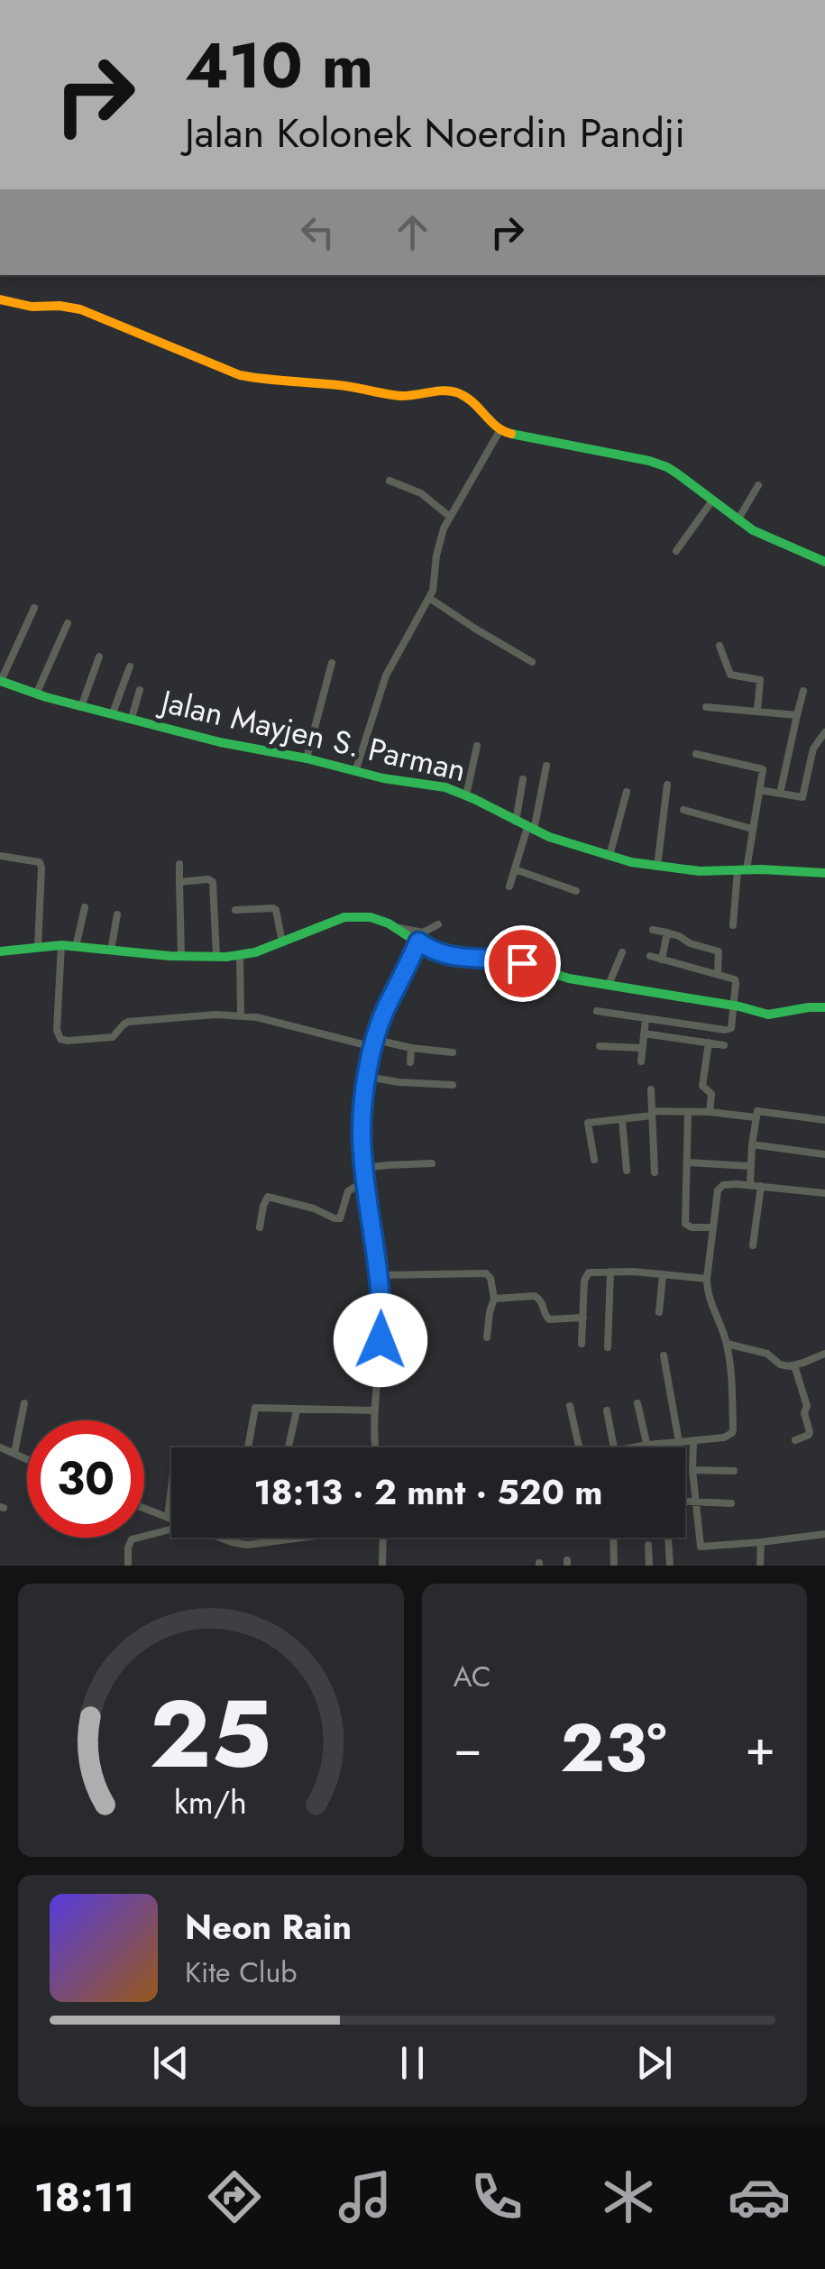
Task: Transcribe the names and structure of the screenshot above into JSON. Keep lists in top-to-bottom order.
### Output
{
  "streets": {
    "street": ["Jalan Mayjen S. Parman"]
  },
  "page": {
    "turn": ["410 m", "Jalan Kolonek Noerdin Pandji"],
    "limit": "30",
    "trip": "18:13 · 2 mnt · 520 m",
    "tile": "AC",
    "heat": ["−", "23°", "+"],
    "song": ["Neon Rain", "Kite Club"],
    "tabs": "18:11",
    "gauge": ["25", "km/h"]
  }
}
